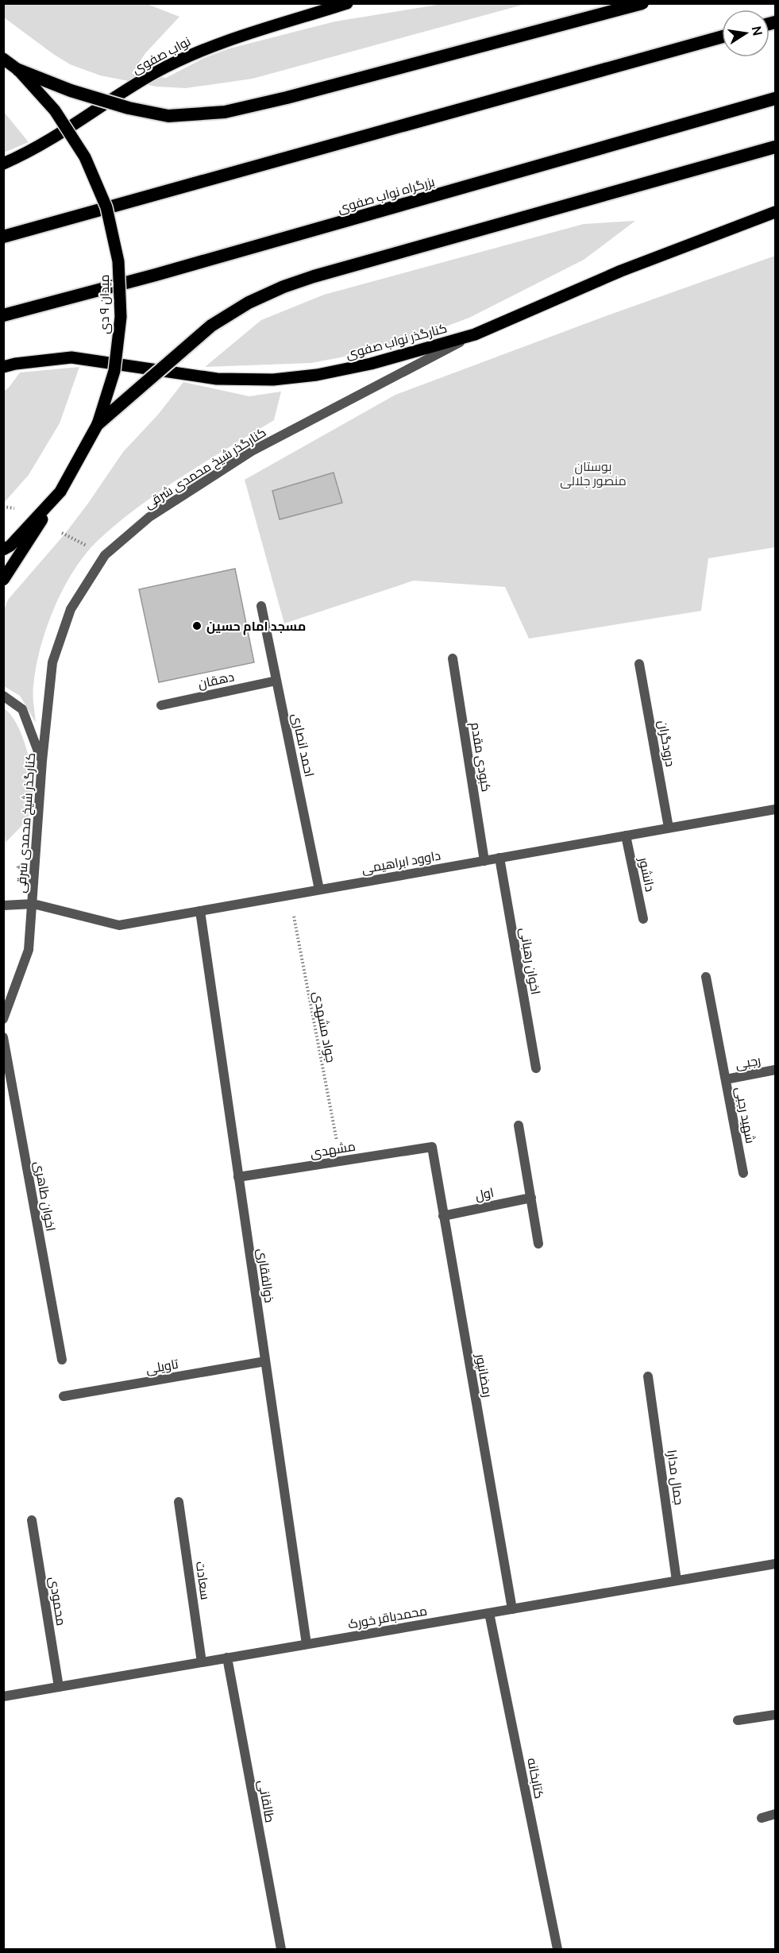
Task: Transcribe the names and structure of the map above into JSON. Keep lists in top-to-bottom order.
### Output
{
  "streets": {
    "highway": ["بزرگراه نواب صفوی"],
    "main road": ["نواب صفوی", "میدان ۹ دی", "کنارگذر نواب صفوی"],
    "street": [
      "کنارگذر شیخ محمدی شرقی",
      "دهقان",
      "درودگران",
      "احمد انصاری",
      "کبودی مقدم",
      "داوود ابراهیمی",
      "دانشور",
      "اخوان رهبانی",
      "رجبی",
      "شهید رجبی",
      "مشهدی",
      "اول",
      "اخوان طاهری",
      "ذوالفقاری",
      "تاویلی",
      "رمضانپور",
      "جمال مدارا",
      "سعادت",
      "محمودی",
      "محمدباقر خورک",
      "کتابخانه",
      "طالقانی"
    ],
    "path": ["جواد مشهدی"]
  },
  "crossings": [
    ["کنارگذر نواب صفوی", "کنارگذر شیخ محمدی شرقی"],
    ["کنارگذر شیخ محمدی شرقی", "داوود ابراهیمی"],
    ["دهقان", "احمد انصاری"],
    ["درودگران", "داوود ابراهیمی"],
    ["احمد انصاری", "داوود ابراهیمی"],
    ["کبودی مقدم", "داوود ابراهیمی"],
    ["داوود ابراهیمی", "دانشور"],
    ["داوود ابراهیمی", "اخوان رهبانی"],
    ["داوود ابراهیمی", "جواد مشهدی"],
    ["داوود ابراهیمی", "ذوالفقاری"],
    ["جواد مشهدی", "مشهدی"],
    ["رجبی", "شهید رجبی"],
    ["مشهدی", "ذوالفقاری"],
    ["مشهدی", "رمضانپور"],
    ["اول", "رمضانپور"],
    ["ذوالفقاری", "تاویلی"],
    ["ذوالفقاری", "محمدباقر خورک"],
    ["رمضانپور", "محمدباقر خورک"],
    ["جمال مدارا", "محمدباقر خورک"],
    ["سعادت", "محمدباقر خورک"],
    ["محمودی", "محمدباقر خورک"],
    ["محمدباقر خورک", "کتابخانه"],
    ["محمدباقر خورک", "طالقانی"]
  ],
  "parks": ["بوستان منصور جلالی"],
  "places": ["مسجد امام حسین"],
  "north": "right"
}
